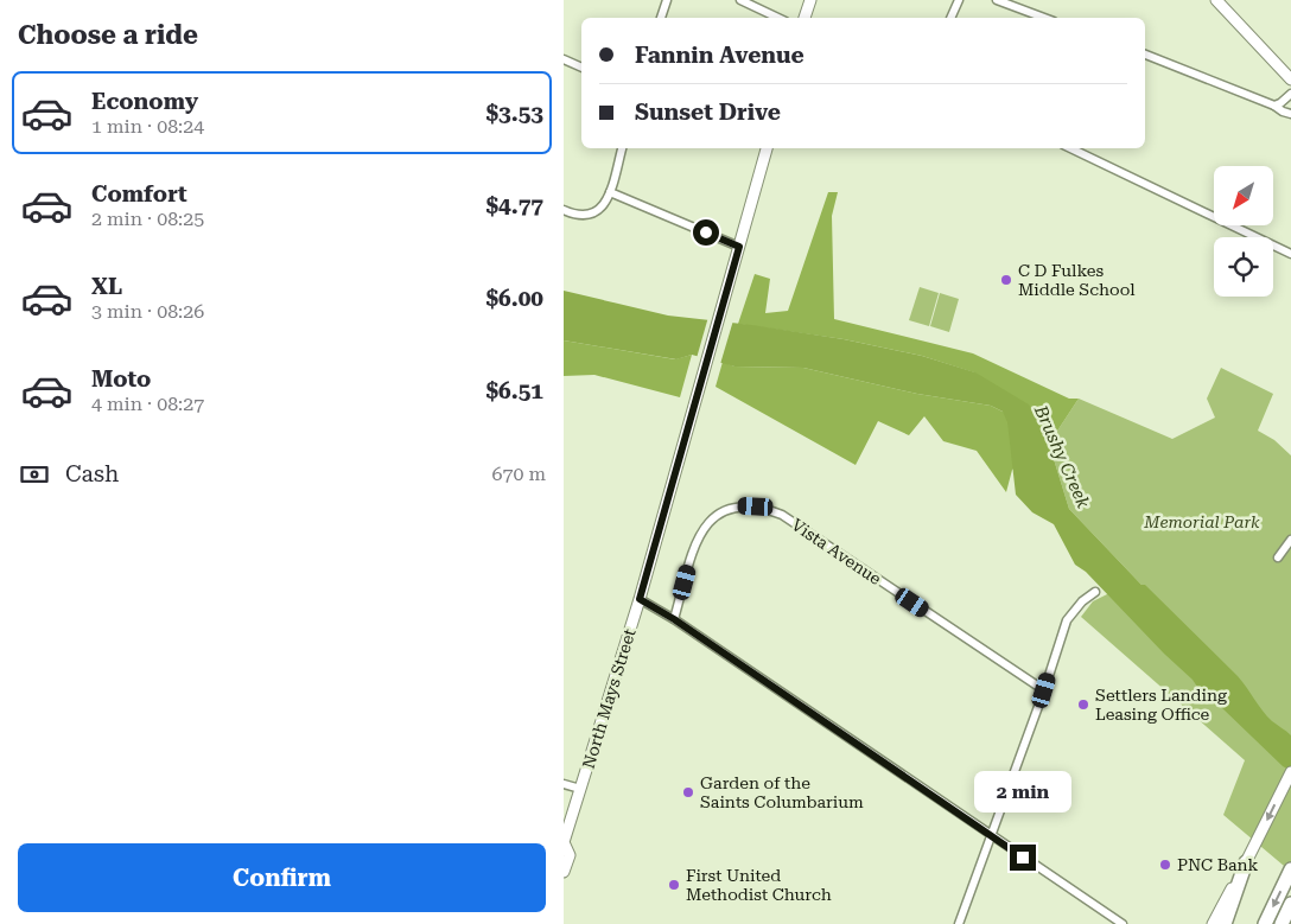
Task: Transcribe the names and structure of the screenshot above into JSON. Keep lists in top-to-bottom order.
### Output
{
  "streets": {
    "main road": ["North Mays Street"],
    "street": ["Vista Avenue"]
  },
  "water": ["Brushy Creek"],
  "parks": ["Memorial Park"],
  "places": [
    "C D Fulkes Middle School",
    "Settlers Landing Leasing Office",
    "Garden of the Saints Columbarium",
    "PNC Bank",
    "First United Methodist Church"
  ],
  "north": "bottom left",
  "page": {
    "heading": "Choose a ride",
    "banner": ["Fannin Avenue", "Sunset Drive"],
    "list": [
      {
        "name": "Economy",
        "note": "1 min · 08:24",
        "value": "$3.53"
      },
      {
        "name": "Comfort",
        "note": "2 min · 08:25",
        "value": "$4.77"
      },
      {
        "name": "XL",
        "note": "3 min · 08:26",
        "value": "$6.00"
      },
      {
        "name": "Moto",
        "note": "4 min · 08:27",
        "value": "$6.51"
      }
    ],
    "pay": ["Cash", "670 m"],
    "bubble": "2 min",
    "buttons": "Confirm"
  }
}
